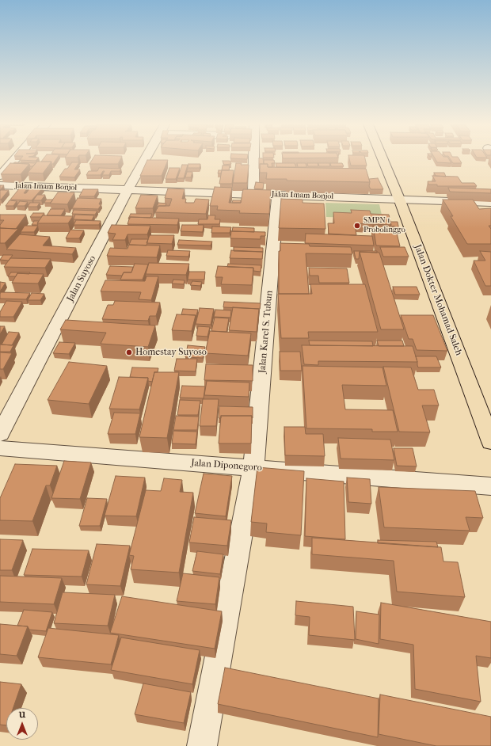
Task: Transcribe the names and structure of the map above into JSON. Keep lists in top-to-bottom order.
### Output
{
  "streets": {
    "main road": ["Jalan Dokter Mohamad Saleh"],
    "street": [
      "Jalan Imam Bonjol",
      "Jalan Suyoso",
      "Jalan Karel S. Tubun",
      "Jalan Diponegoro"
    ]
  },
  "crossings": [
    ["Jalan Imam Bonjol", "Jalan Suyoso"],
    ["Jalan Imam Bonjol", "Jalan Dokter Mohamad Saleh"],
    ["Jalan Imam Bonjol", "Jalan Karel S. Tubun"],
    ["Jalan Karel S. Tubun", "Jalan Diponegoro"]
  ],
  "places": ["SMPN 1 Probolinggo", "Homestay Suyoso"],
  "north": "top"
}
